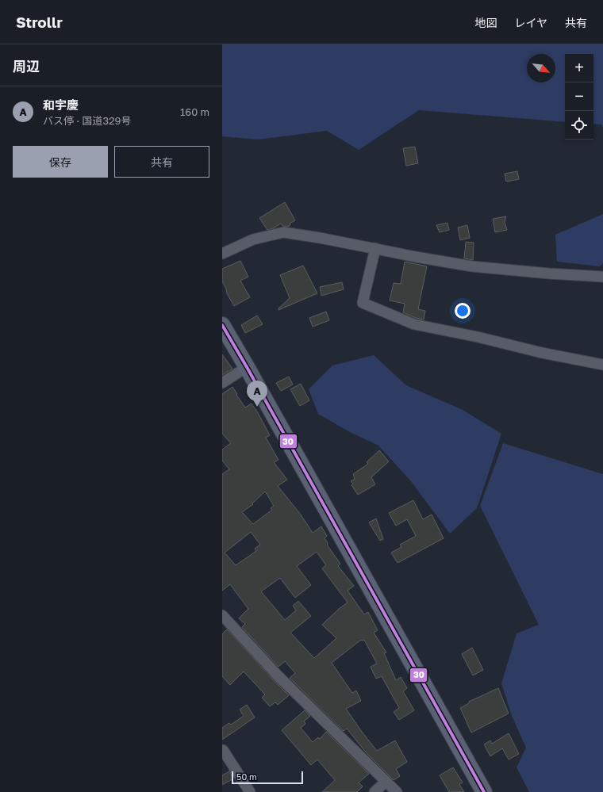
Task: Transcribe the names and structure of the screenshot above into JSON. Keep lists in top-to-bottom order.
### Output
{
  "lines": ["transit line 30"],
  "scale_bar": "50 m",
  "north": "bottom right",
  "page": {
    "header": "Strollr",
    "nav": ["地図", "レイヤ", "共有"],
    "heading": "周辺",
    "map_buttons": ["+", "−"],
    "list": [
      {
        "mark": "A",
        "name": "和宇慶",
        "note": "バス停 · 国道329号",
        "value": "160 m"
      }
    ],
    "buttons": ["保存", "共有"],
    "pins": "A",
    "scale": "50 m"
  }
}
